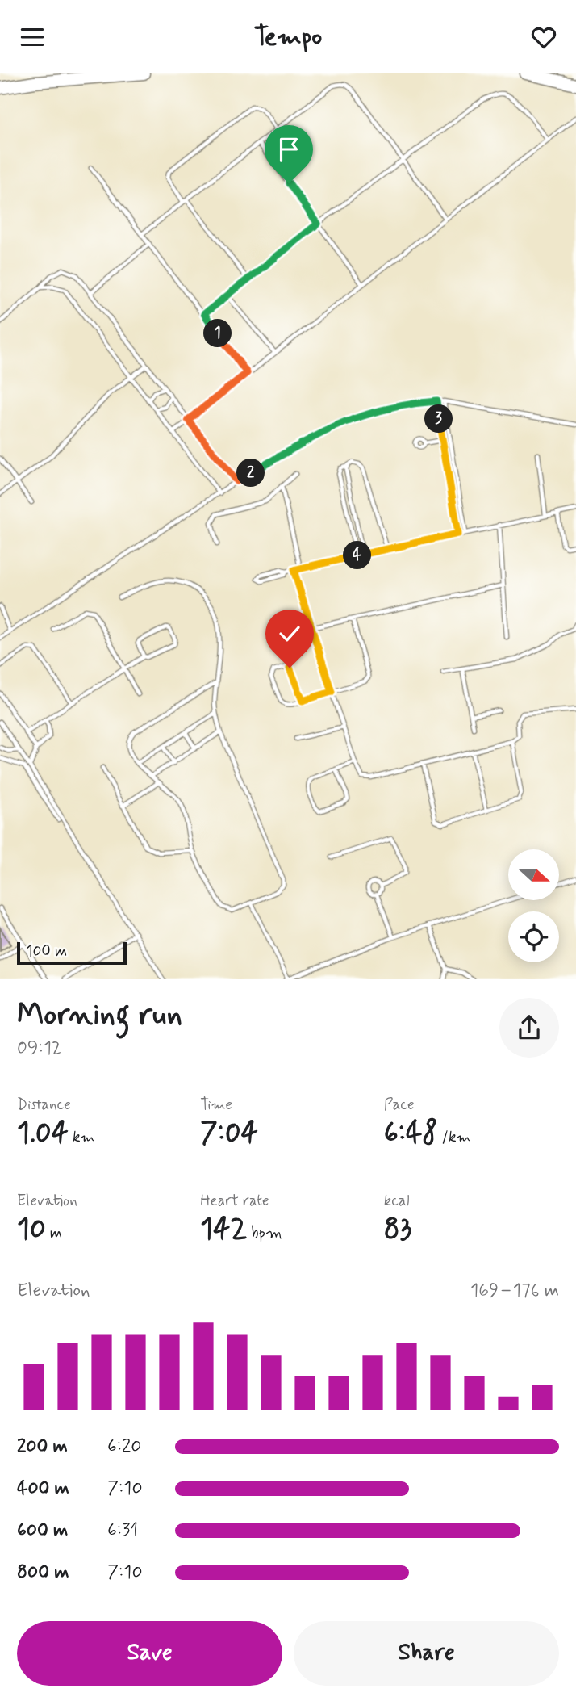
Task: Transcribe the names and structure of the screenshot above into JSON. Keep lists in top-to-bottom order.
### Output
{
  "scale_bar": "100 m",
  "north": "right",
  "page": {
    "header": "Tempo",
    "pins": [
      "1",
      "3",
      "2",
      "4"
    ],
    "scale": "100 m",
    "heading": ["Morning run", "09:12"],
    "stats": [
      ["Distance", "1.04 km"],
      ["Time", "7:04"],
      ["Pace", "6:48 /km"],
      ["Elevation", "10 m"],
      ["Heart rate", "142 bpm"],
      ["kcal", "83"]
    ],
    "chart": ["Elevation", "169–176 m"],
    "list": [
      {
        "name": "200 m",
        "note": "6:20"
      },
      {
        "name": "400 m",
        "note": "7:10"
      },
      {
        "name": "600 m",
        "note": "6:31"
      },
      {
        "name": "800 m",
        "note": "7:10"
      }
    ],
    "buttons": ["Save", "Share"]
  }
}
